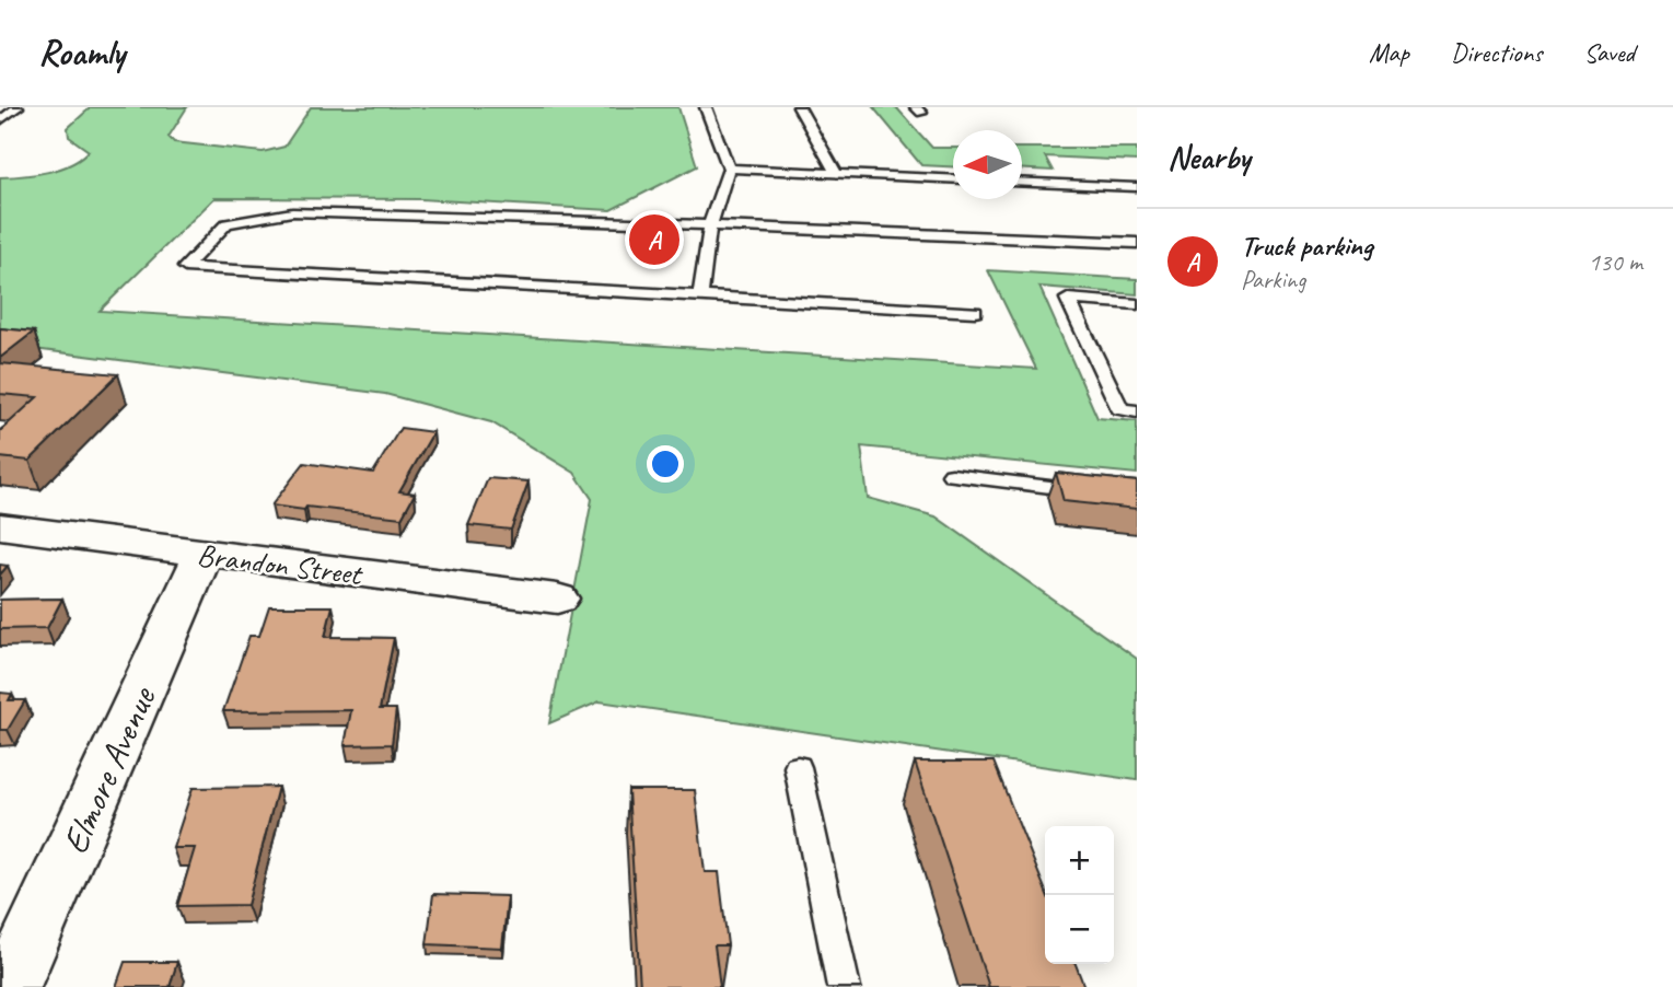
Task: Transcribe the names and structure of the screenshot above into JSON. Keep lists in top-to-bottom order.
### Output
{
  "streets": {
    "street": ["Brandon Street", "Elmore Avenue"]
  },
  "crossings": [
    ["Brandon Street", "Elmore Avenue"]
  ],
  "north": "left",
  "page": {
    "header": "Roamly",
    "nav": ["Map", "Directions", "Saved"],
    "heading": "Nearby",
    "list": [
      {
        "mark": "A",
        "name": "Truck parking",
        "note": "Parking",
        "value": "130 m"
      }
    ],
    "pins": "A",
    "map_buttons": ["+", "−"]
  }
}
